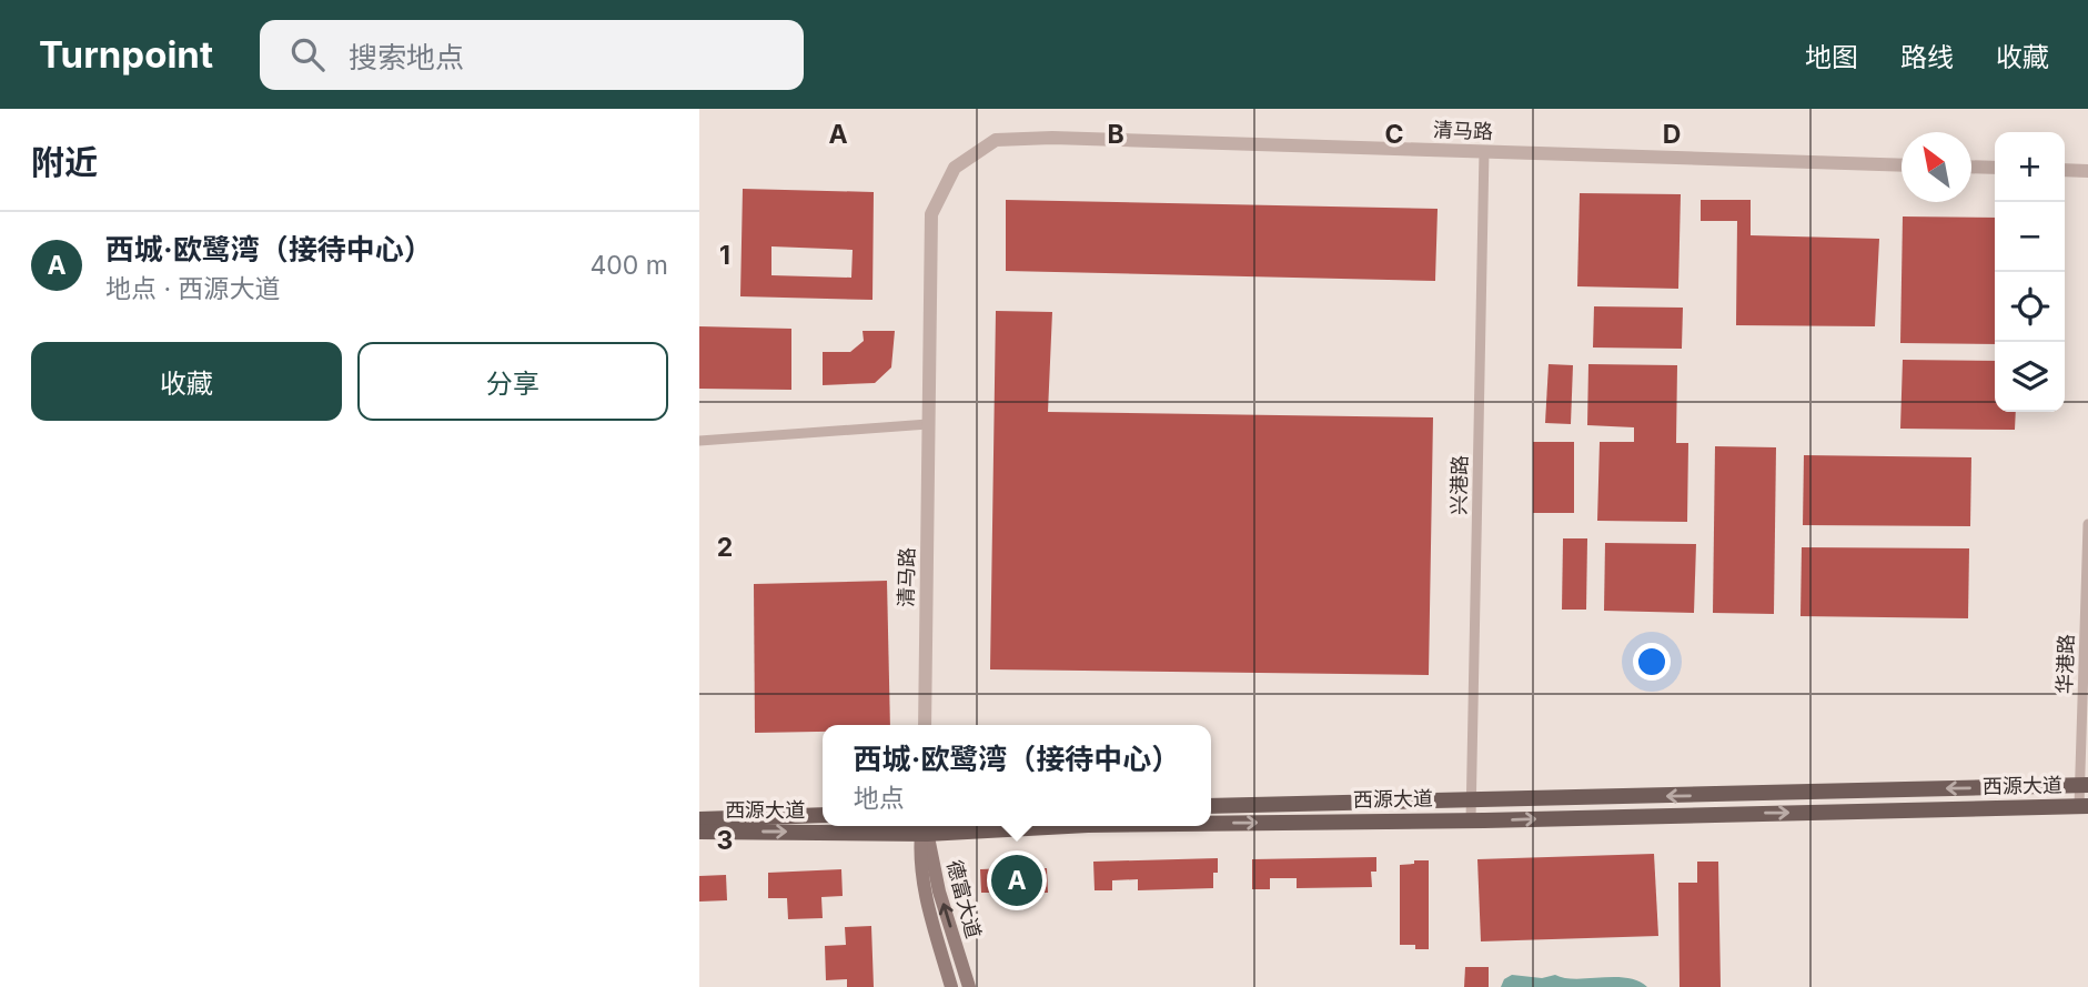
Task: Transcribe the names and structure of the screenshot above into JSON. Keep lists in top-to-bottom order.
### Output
{
  "streets": {
    "main road": ["西源大道", "德富大道"],
    "street": ["清马路", "兴港路", "华港路"]
  },
  "crossings": [
    ["清马路", "兴港路"],
    ["兴港路", "西源大道"],
    ["华港路", "西源大道"],
    ["西源大道", "德富大道"]
  ],
  "north": "top left",
  "page": {
    "header": "Turnpoint",
    "search": "搜索地点",
    "nav": ["地图", "路线", "收藏"],
    "heading": "附近",
    "map_buttons": ["+", "−"],
    "list": [
      {
        "mark": "A",
        "name": "西城·欧鹭湾（接待中心）",
        "note": "地点 · 西源大道",
        "value": "400 m"
      }
    ],
    "buttons": ["收藏", "分享"],
    "popup": ["西城·欧鹭湾（接待中心）", "地点"],
    "pins": "A"
  },
  "grid": {
    "columns": [
      "A",
      "B",
      "C",
      "D"
    ],
    "rows": ["1", "2", "3"]
  }
}
